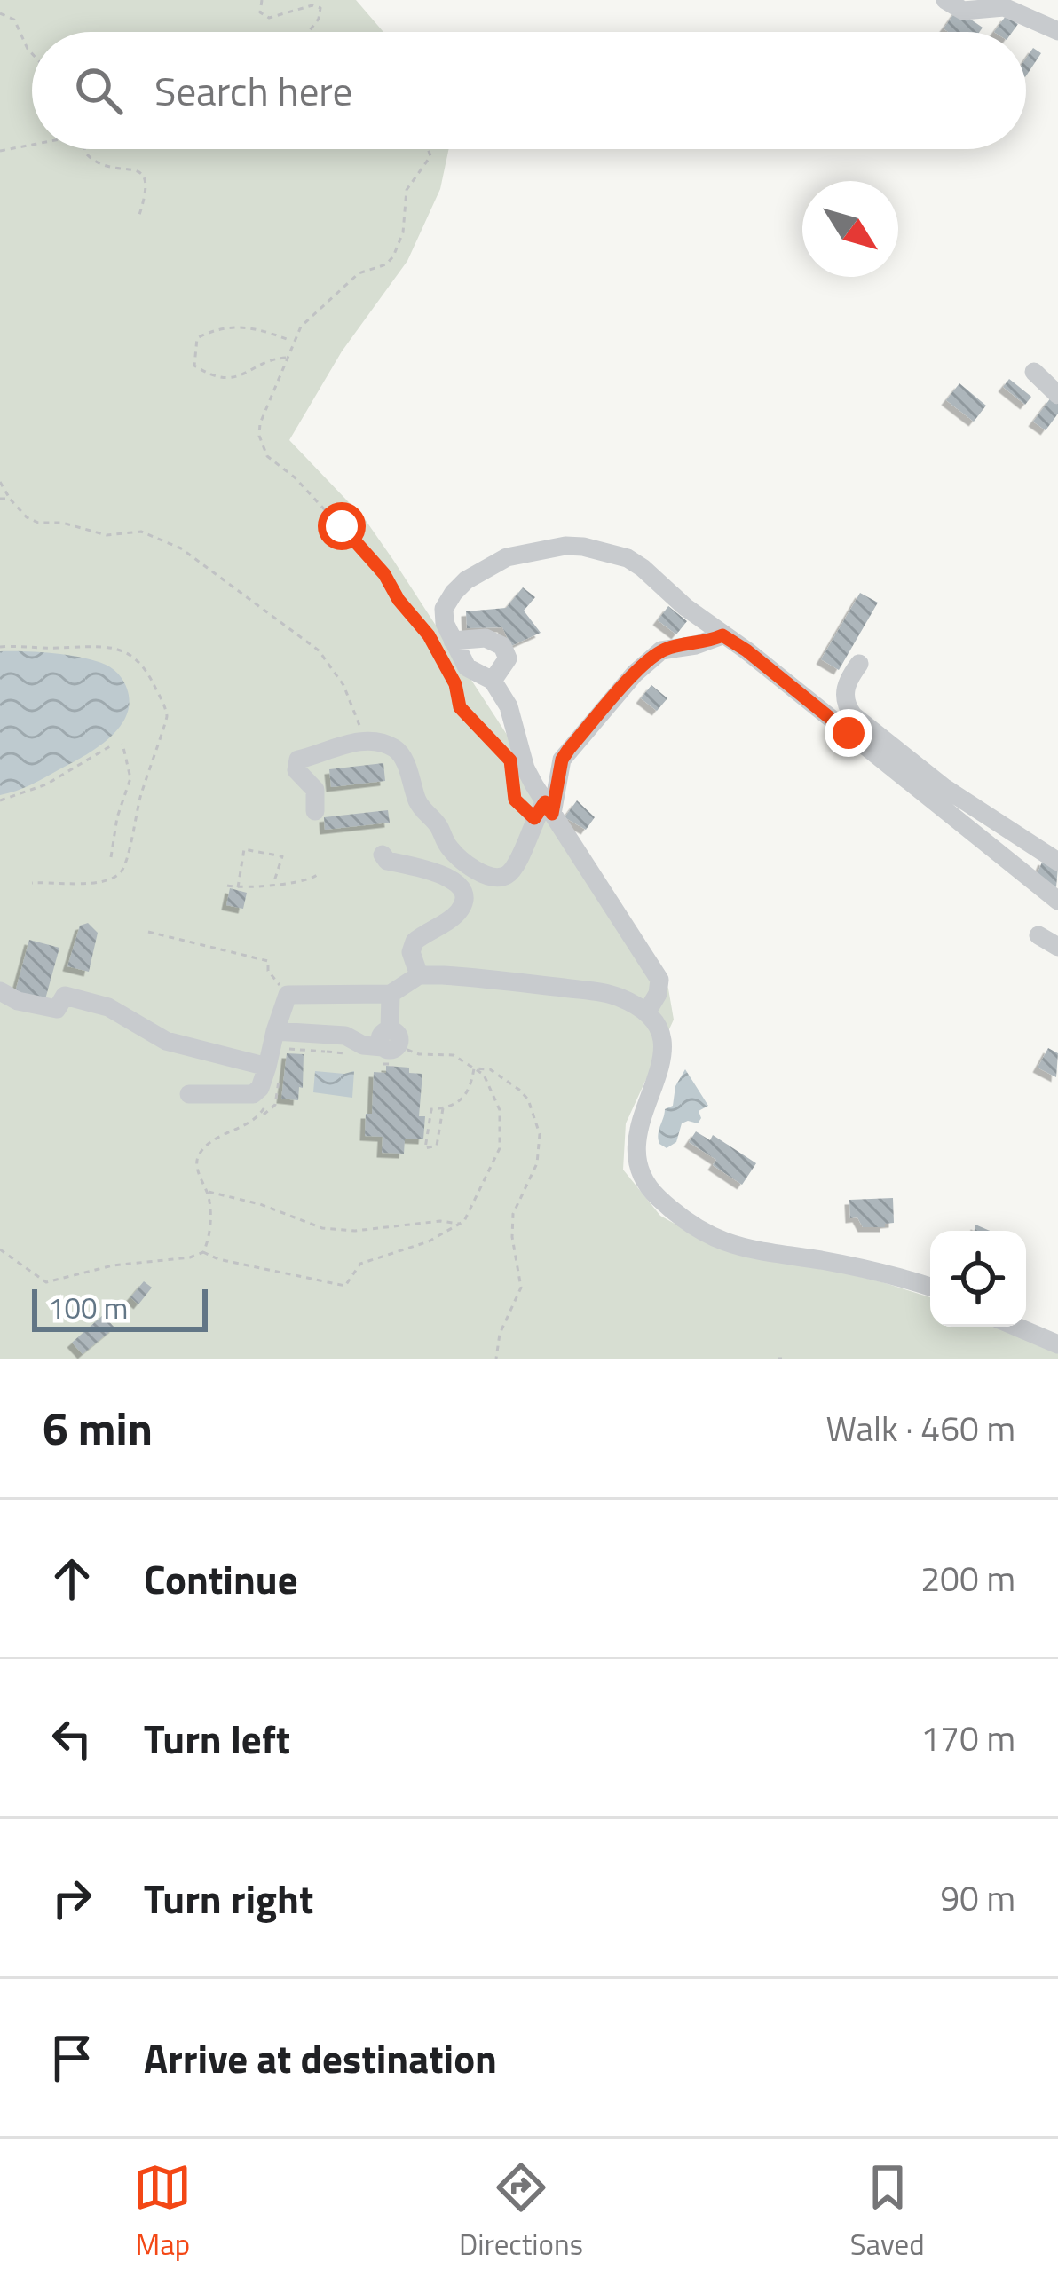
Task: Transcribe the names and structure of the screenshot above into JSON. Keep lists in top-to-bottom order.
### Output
{
  "scale_bar": "100 m",
  "north": "bottom right",
  "page": {
    "search": "Search here",
    "scale": "100 m",
    "heading": ["6 min", "Walk · 460 m"],
    "list": [
      ["Continue", "200 m"],
      ["Turn left", "170 m"],
      ["Turn right", "90 m"],
      "Arrive at destination"
    ],
    "nav": ["Map", "Directions", "Saved"]
  }
}
